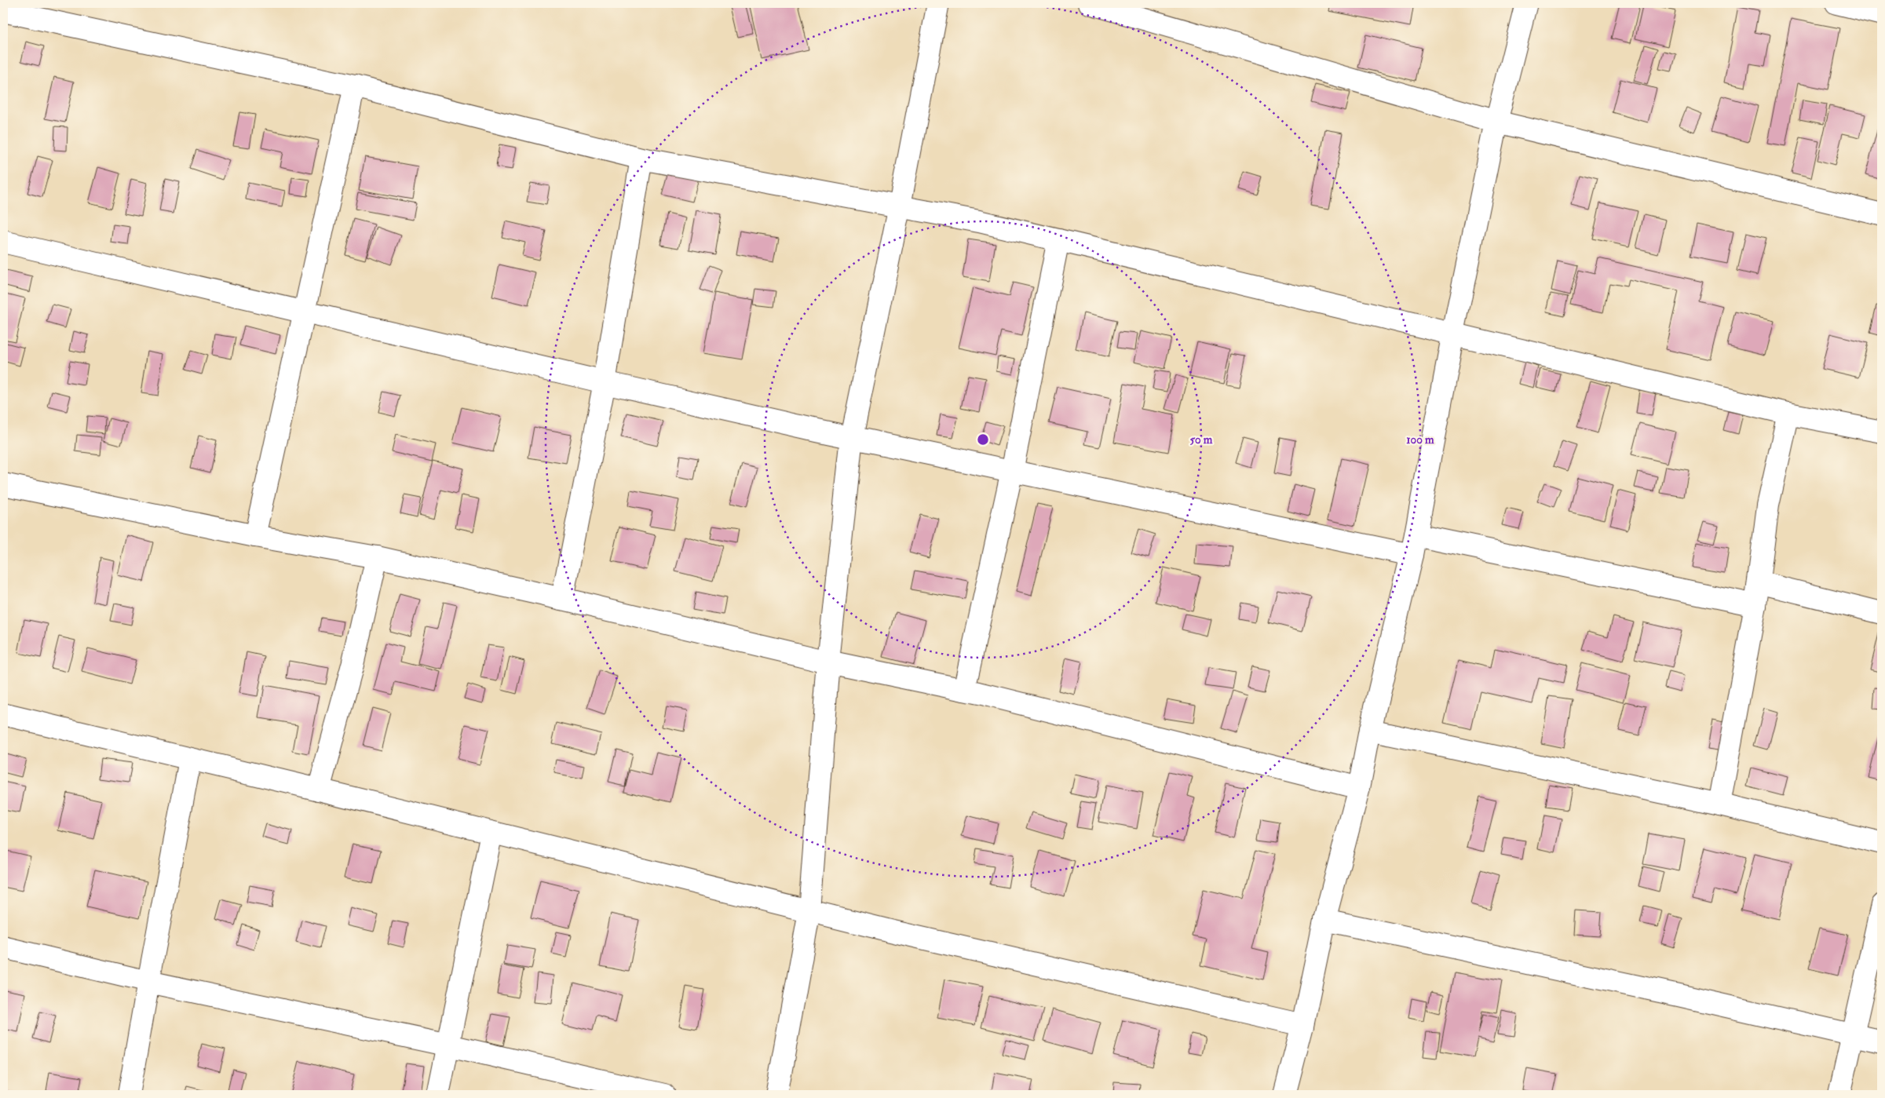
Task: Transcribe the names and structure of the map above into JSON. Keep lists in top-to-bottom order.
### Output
{
  "rings": ["50 m", "100 m"]
}
